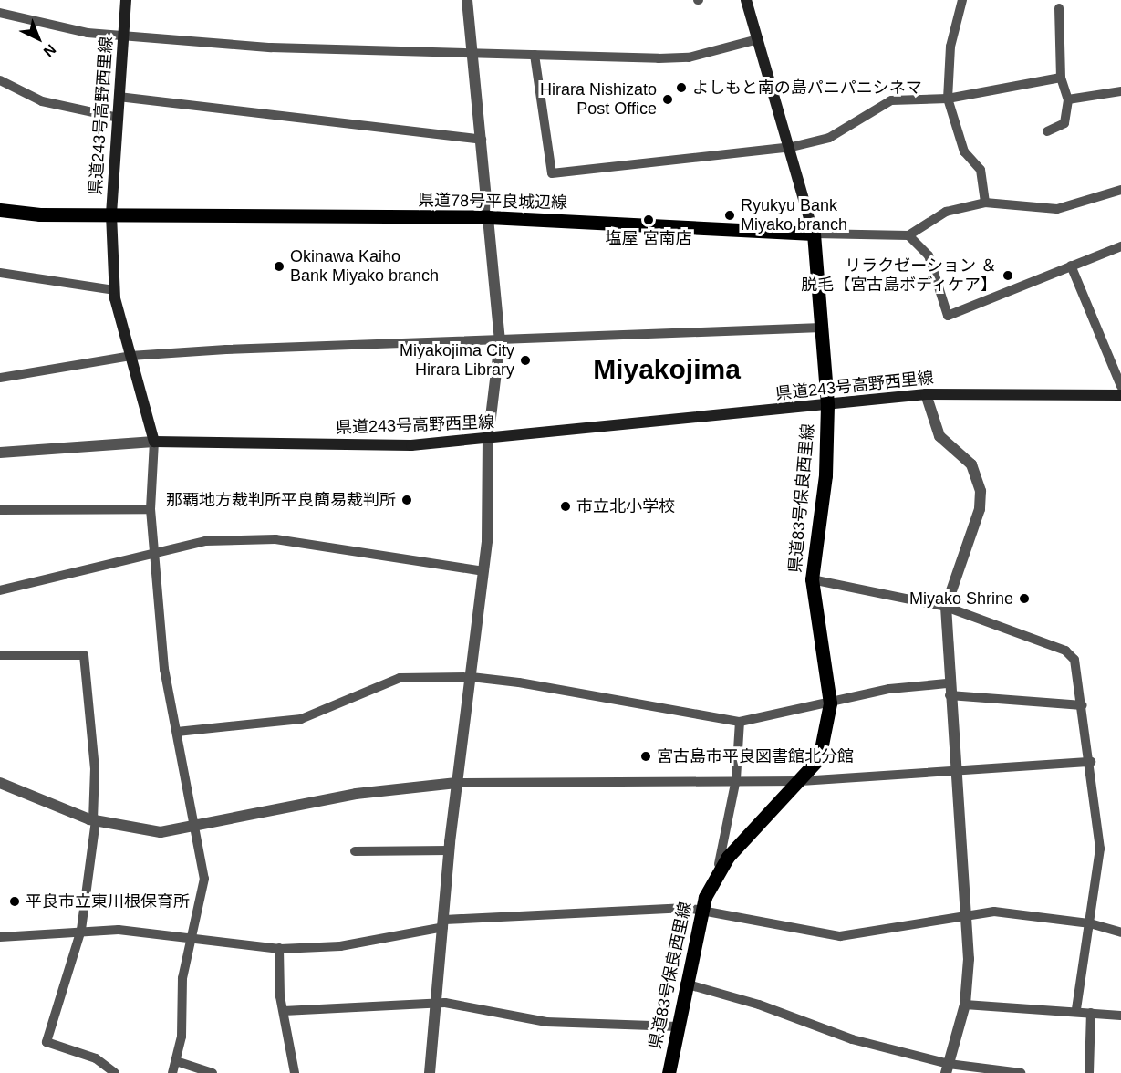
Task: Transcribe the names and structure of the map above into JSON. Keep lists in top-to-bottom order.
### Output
{
  "streets": {
    "main road": ["県道243号高野西里線", "県道78号平良城辺線", "県道83号保良西里線"]
  },
  "crossings": [
    ["県道243号高野西里線", "県道78号平良城辺線"],
    ["県道243号高野西里線", "県道83号保良西里線"]
  ],
  "districts": ["Miyakojima"],
  "places": [
    "よしもと南の島パニパニシネマ",
    "Hirara Nishizato Post Office",
    "Ryukyu Bank Miyako branch",
    "塩屋 宮南店",
    "Okinawa Kaiho Bank Miyako branch",
    "リラクゼーション ＆ 脱毛【宮古島ボディケア】",
    "Miyakojima City Hirara Library",
    "那覇地方裁判所平良簡易裁判所",
    "市立北小学校",
    "Miyako Shrine",
    "宮古島市平良図書館北分館",
    "平良市立東川根保育所"
  ],
  "north": "bottom right"
}
